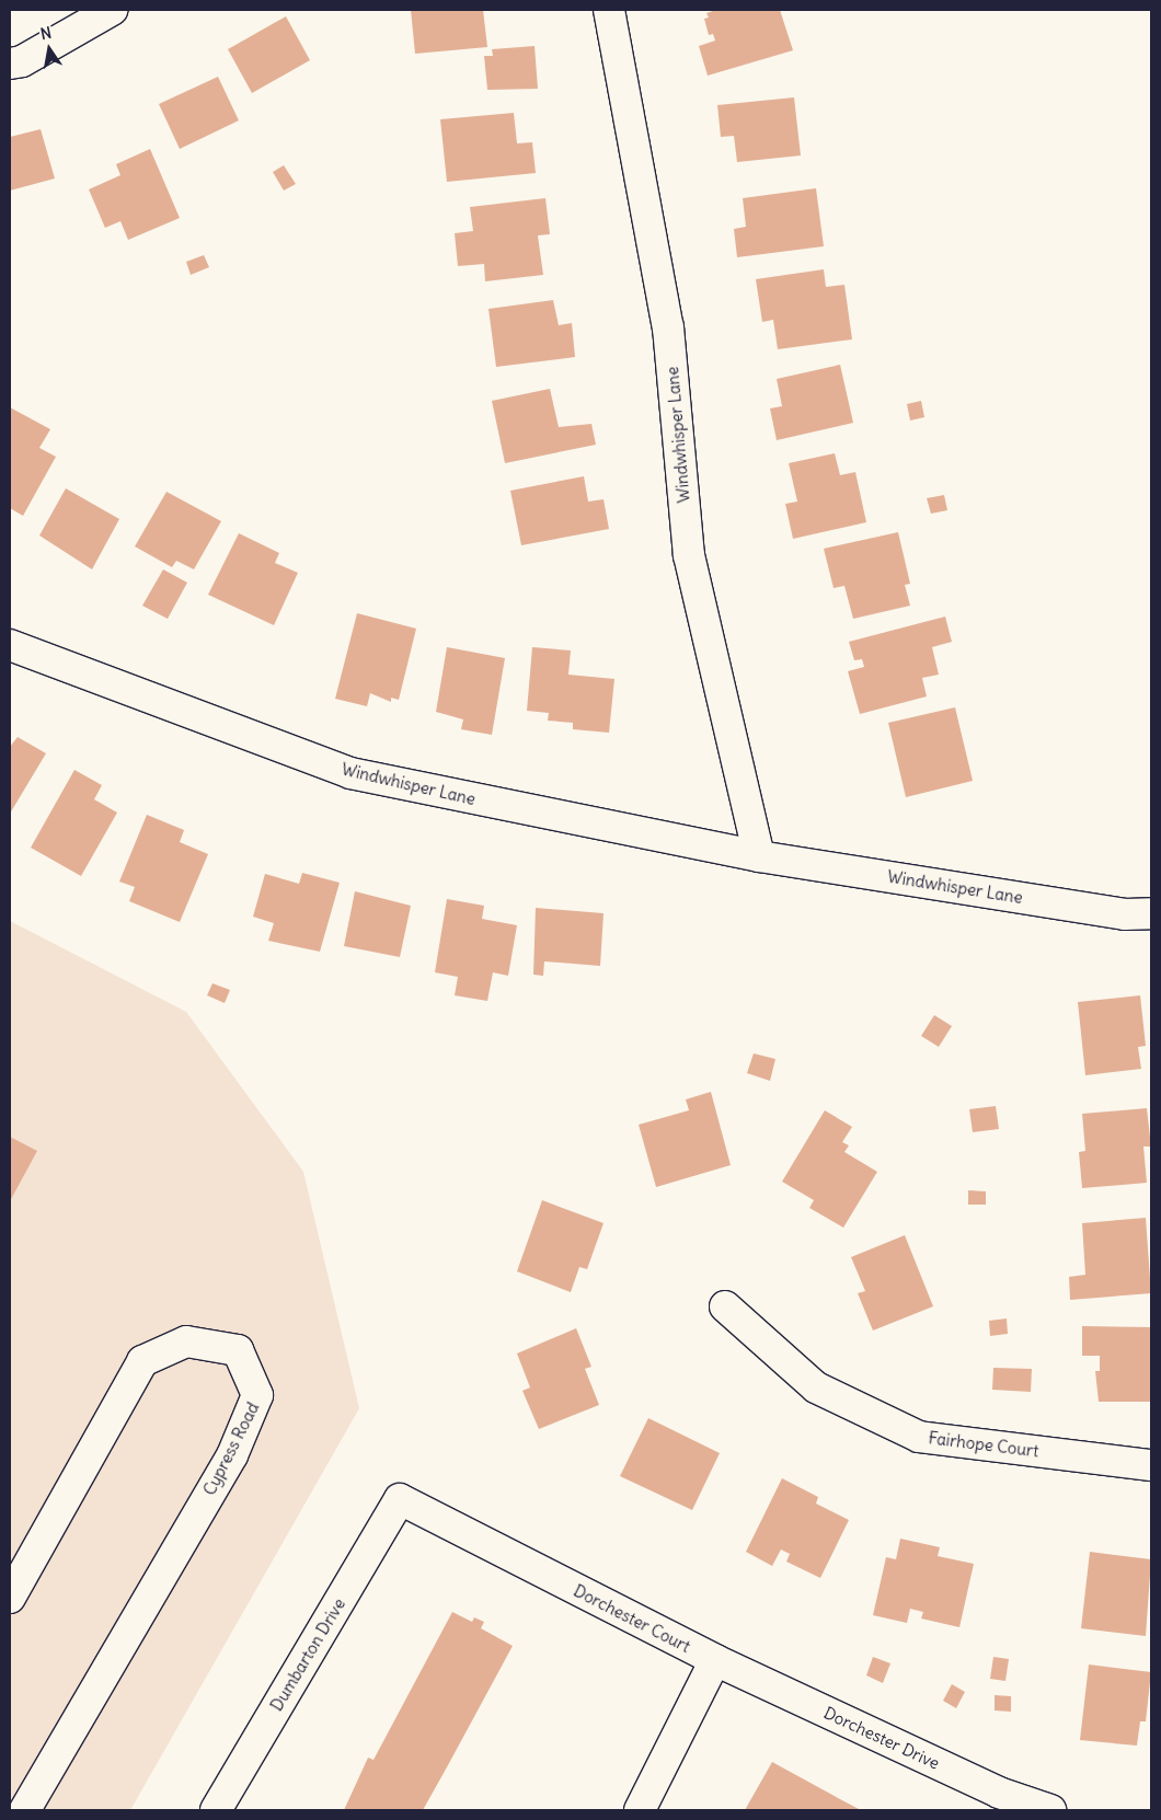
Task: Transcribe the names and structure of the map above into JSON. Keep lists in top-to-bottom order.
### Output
{
  "streets": {
    "street": [
      "Windwhisper Lane",
      "Fairhope Court",
      "Cypress Road",
      "Dorchester Court",
      "Dumbarton Drive",
      "Dorchester Drive"
    ]
  },
  "crossings": [
    ["Dorchester Court", "Dumbarton Drive"],
    ["Dorchester Court", "Dorchester Drive"]
  ],
  "north": "top"
}
